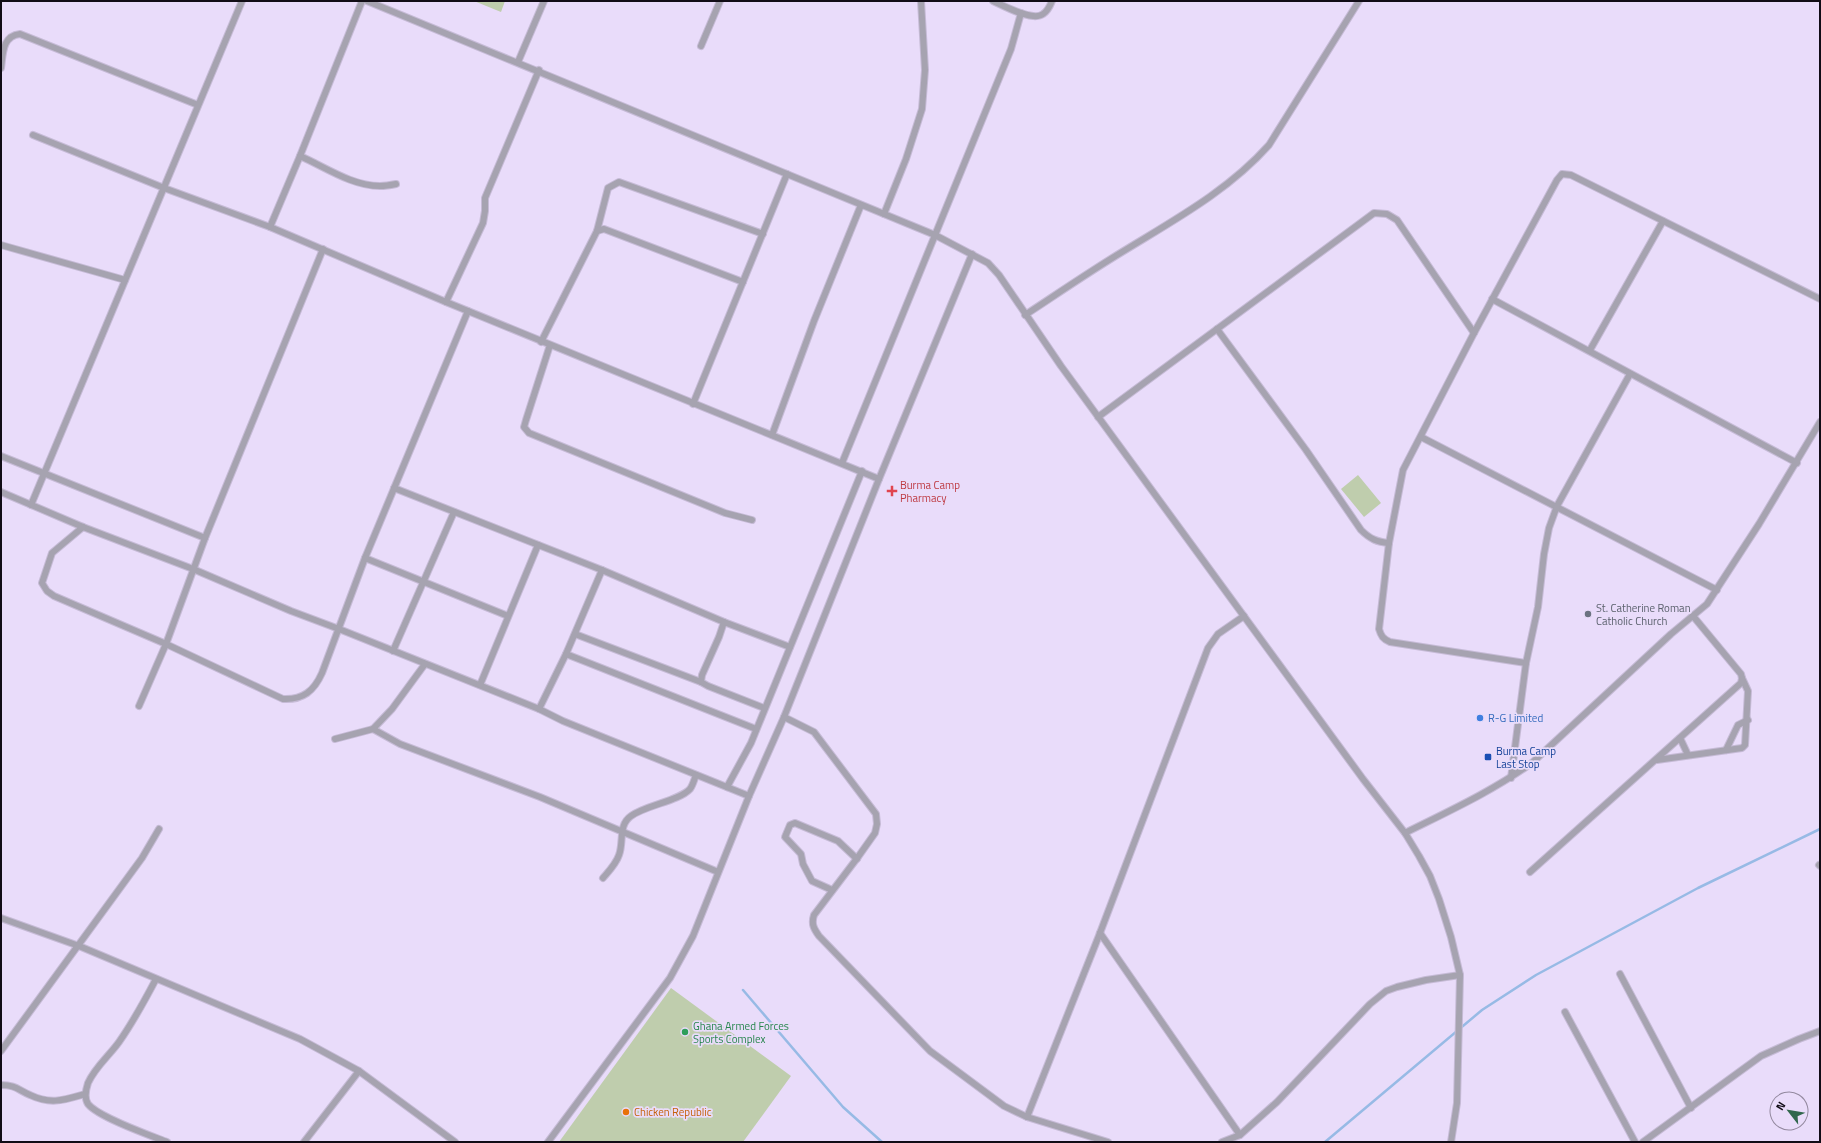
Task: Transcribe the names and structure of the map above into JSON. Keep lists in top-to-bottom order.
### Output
{
  "places": {
    "health": ["Burma Camp Pharmacy"],
    "other": [
      "St. Catherine Roman Catholic Church",
      "R-G Limited",
      "Ghana Armed Forces Sports Complex",
      "Chicken Republic"
    ],
    "transit": ["Burma Camp Last Stop"]
  },
  "north": "top left"
}
